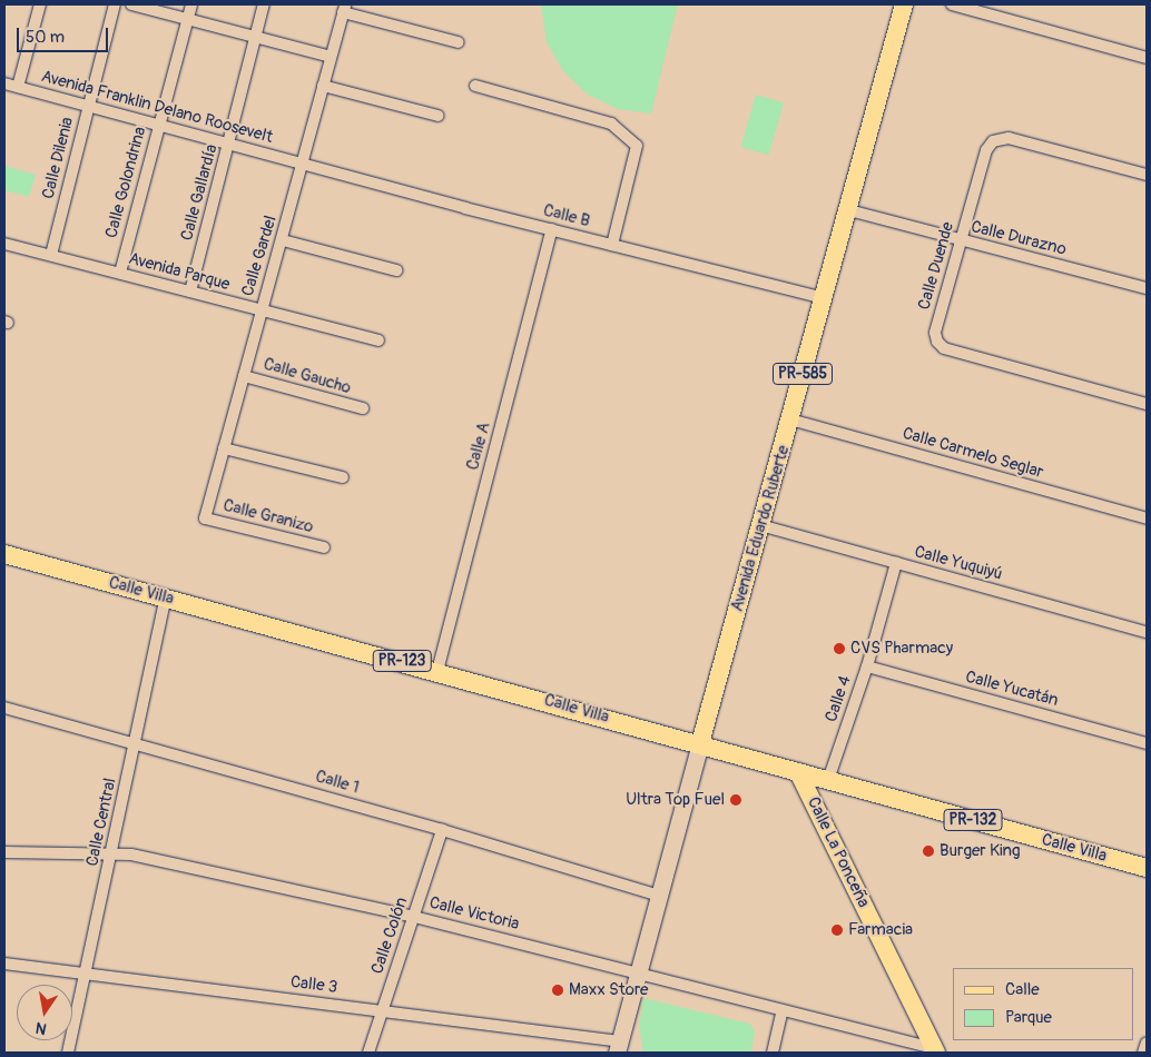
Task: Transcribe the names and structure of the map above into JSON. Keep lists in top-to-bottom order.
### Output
{
  "streets": {
    "main road": [
      "PR-585",
      "Avenida Eduardo Ruberte",
      "Calle Villa",
      "PR-123",
      "PR-132",
      "Calle La Ponceña"
    ],
    "street": [
      "Avenida Franklin Delano Roosevelt",
      "Calle Dilenia",
      "Calle Golondrina",
      "Calle Gallardía",
      "Calle B",
      "Calle Durazno",
      "Calle Gardel",
      "Calle Duende",
      "Avenida Parque",
      "Calle Gaucho",
      "Calle A",
      "Calle Carmelo Seglar",
      "Calle Granizo",
      "Calle Yuquiyú",
      "Calle Yucatán",
      "Calle 4",
      "Calle 1",
      "Calle Central",
      "Calle Victoria",
      "Calle Colón",
      "Calle 3"
    ]
  },
  "crossings": [
    ["Avenida Franklin Delano Roosevelt", "Calle Dilenia"],
    ["Avenida Franklin Delano Roosevelt", "Calle Golondrina"],
    ["Avenida Franklin Delano Roosevelt", "Calle Gallardía"],
    ["Avenida Franklin Delano Roosevelt", "Calle B"],
    ["Avenida Franklin Delano Roosevelt", "Calle Gardel"],
    ["Calle Dilenia", "Avenida Parque"],
    ["Calle Golondrina", "Avenida Parque"],
    ["Calle Gallardía", "Avenida Parque"],
    ["Calle B", "Calle Gardel"],
    ["Calle B", "Calle A"],
    ["Calle B", "Avenida Eduardo Ruberte"],
    ["Calle Durazno", "Calle Duende"],
    ["Calle Durazno", "Avenida Eduardo Ruberte"],
    ["Calle Gardel", "Avenida Parque"],
    ["Calle Gardel", "Calle Gaucho"],
    ["Calle Gardel", "Calle Granizo"],
    ["Calle A", "Calle Villa"],
    ["Calle Carmelo Seglar", "Avenida Eduardo Ruberte"],
    ["Avenida Eduardo Ruberte", "Calle Yuquiyú"],
    ["Avenida Eduardo Ruberte", "Calle Villa"],
    ["Avenida Eduardo Ruberte", "Calle 1"],
    ["Avenida Eduardo Ruberte", "Calle Victoria"],
    ["Avenida Eduardo Ruberte", "Calle 3"],
    ["Calle Yuquiyú", "Calle 4"],
    ["Calle Villa", "Calle 4"],
    ["Calle Villa", "Calle Central"],
    ["Calle Villa", "Calle La Ponceña"],
    ["Calle Yucatán", "Calle 4"],
    ["Calle 1", "Calle Central"],
    ["Calle 1", "Calle Colón"],
    ["Calle Central", "Calle Victoria"],
    ["Calle Central", "Calle 3"],
    ["Calle La Ponceña", "Calle Victoria"],
    ["Calle Victoria", "Calle Colón"],
    ["Calle Colón", "Calle 3"]
  ],
  "places": [
    "CVS Pharmacy",
    "Ultra Top Fuel",
    "Burger King",
    "Farmacia",
    "Maxx Store"
  ],
  "legend": ["Calle", "Parque"],
  "scale_bar": "50 m",
  "north": "bottom"
}
